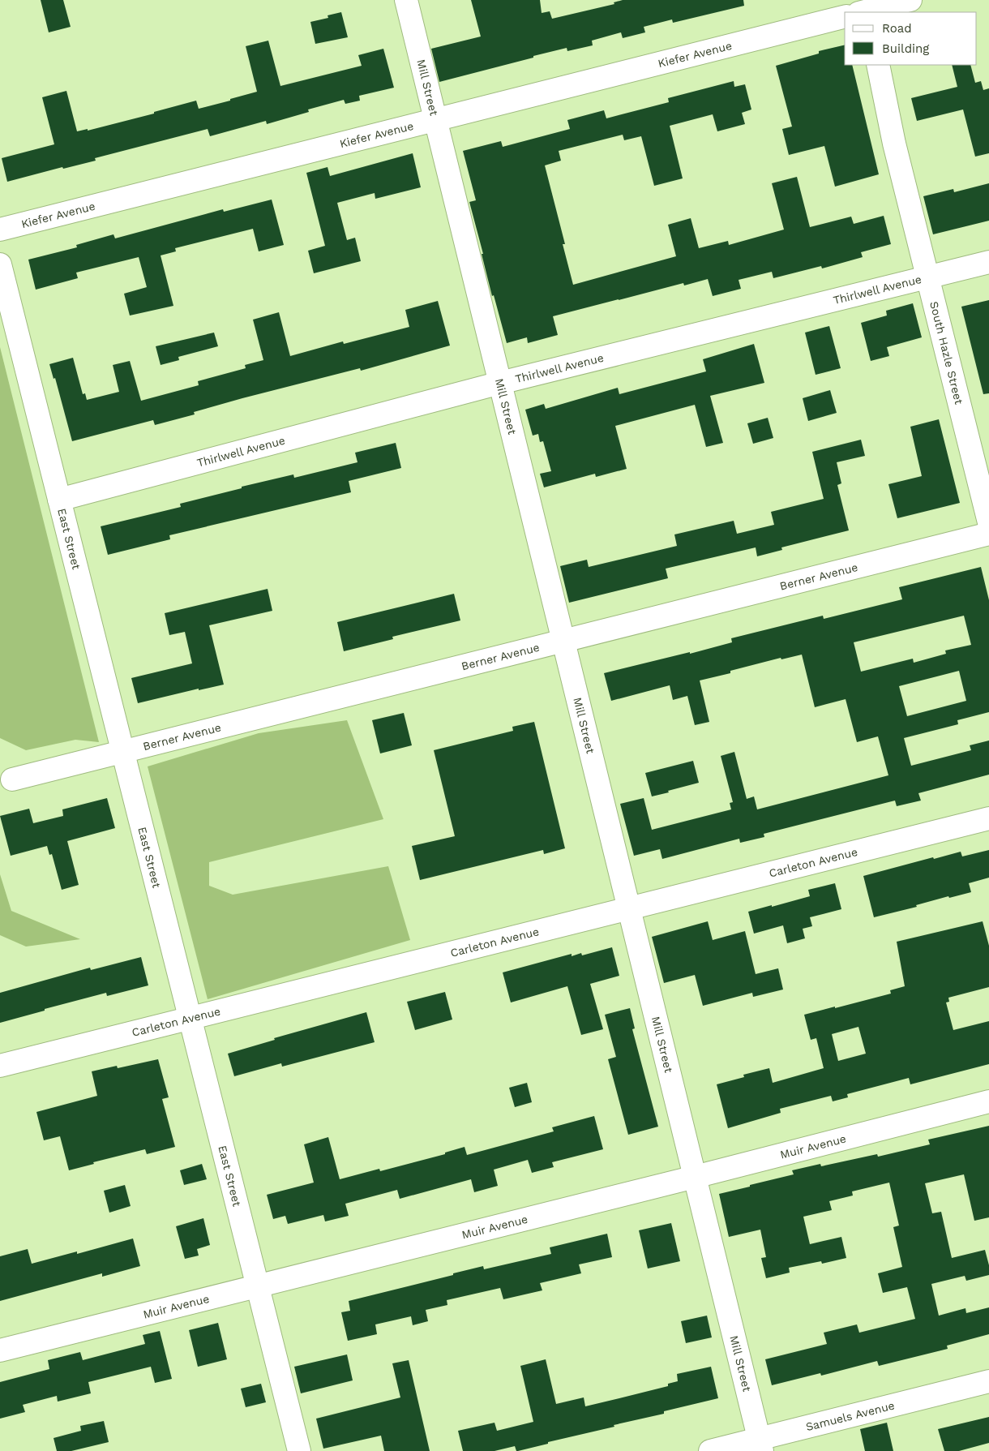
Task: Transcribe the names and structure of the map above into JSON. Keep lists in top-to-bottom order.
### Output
{
  "streets": {
    "street": [
      "Kiefer Avenue",
      "Mill Street",
      "Thirlwell Avenue",
      "South Hazle Street",
      "East Street",
      "Berner Avenue",
      "Carleton Avenue",
      "Muir Avenue",
      "Samuels Avenue"
    ]
  },
  "crossings": [
    ["Kiefer Avenue", "Mill Street"],
    ["Mill Street", "Thirlwell Avenue"],
    ["Mill Street", "Berner Avenue"],
    ["Mill Street", "Carleton Avenue"],
    ["Mill Street", "Muir Avenue"],
    ["Mill Street", "Samuels Avenue"],
    ["Thirlwell Avenue", "South Hazle Street"],
    ["Thirlwell Avenue", "East Street"],
    ["East Street", "Berner Avenue"],
    ["East Street", "Carleton Avenue"],
    ["East Street", "Muir Avenue"]
  ],
  "legend": ["Road", "Building"]
}
